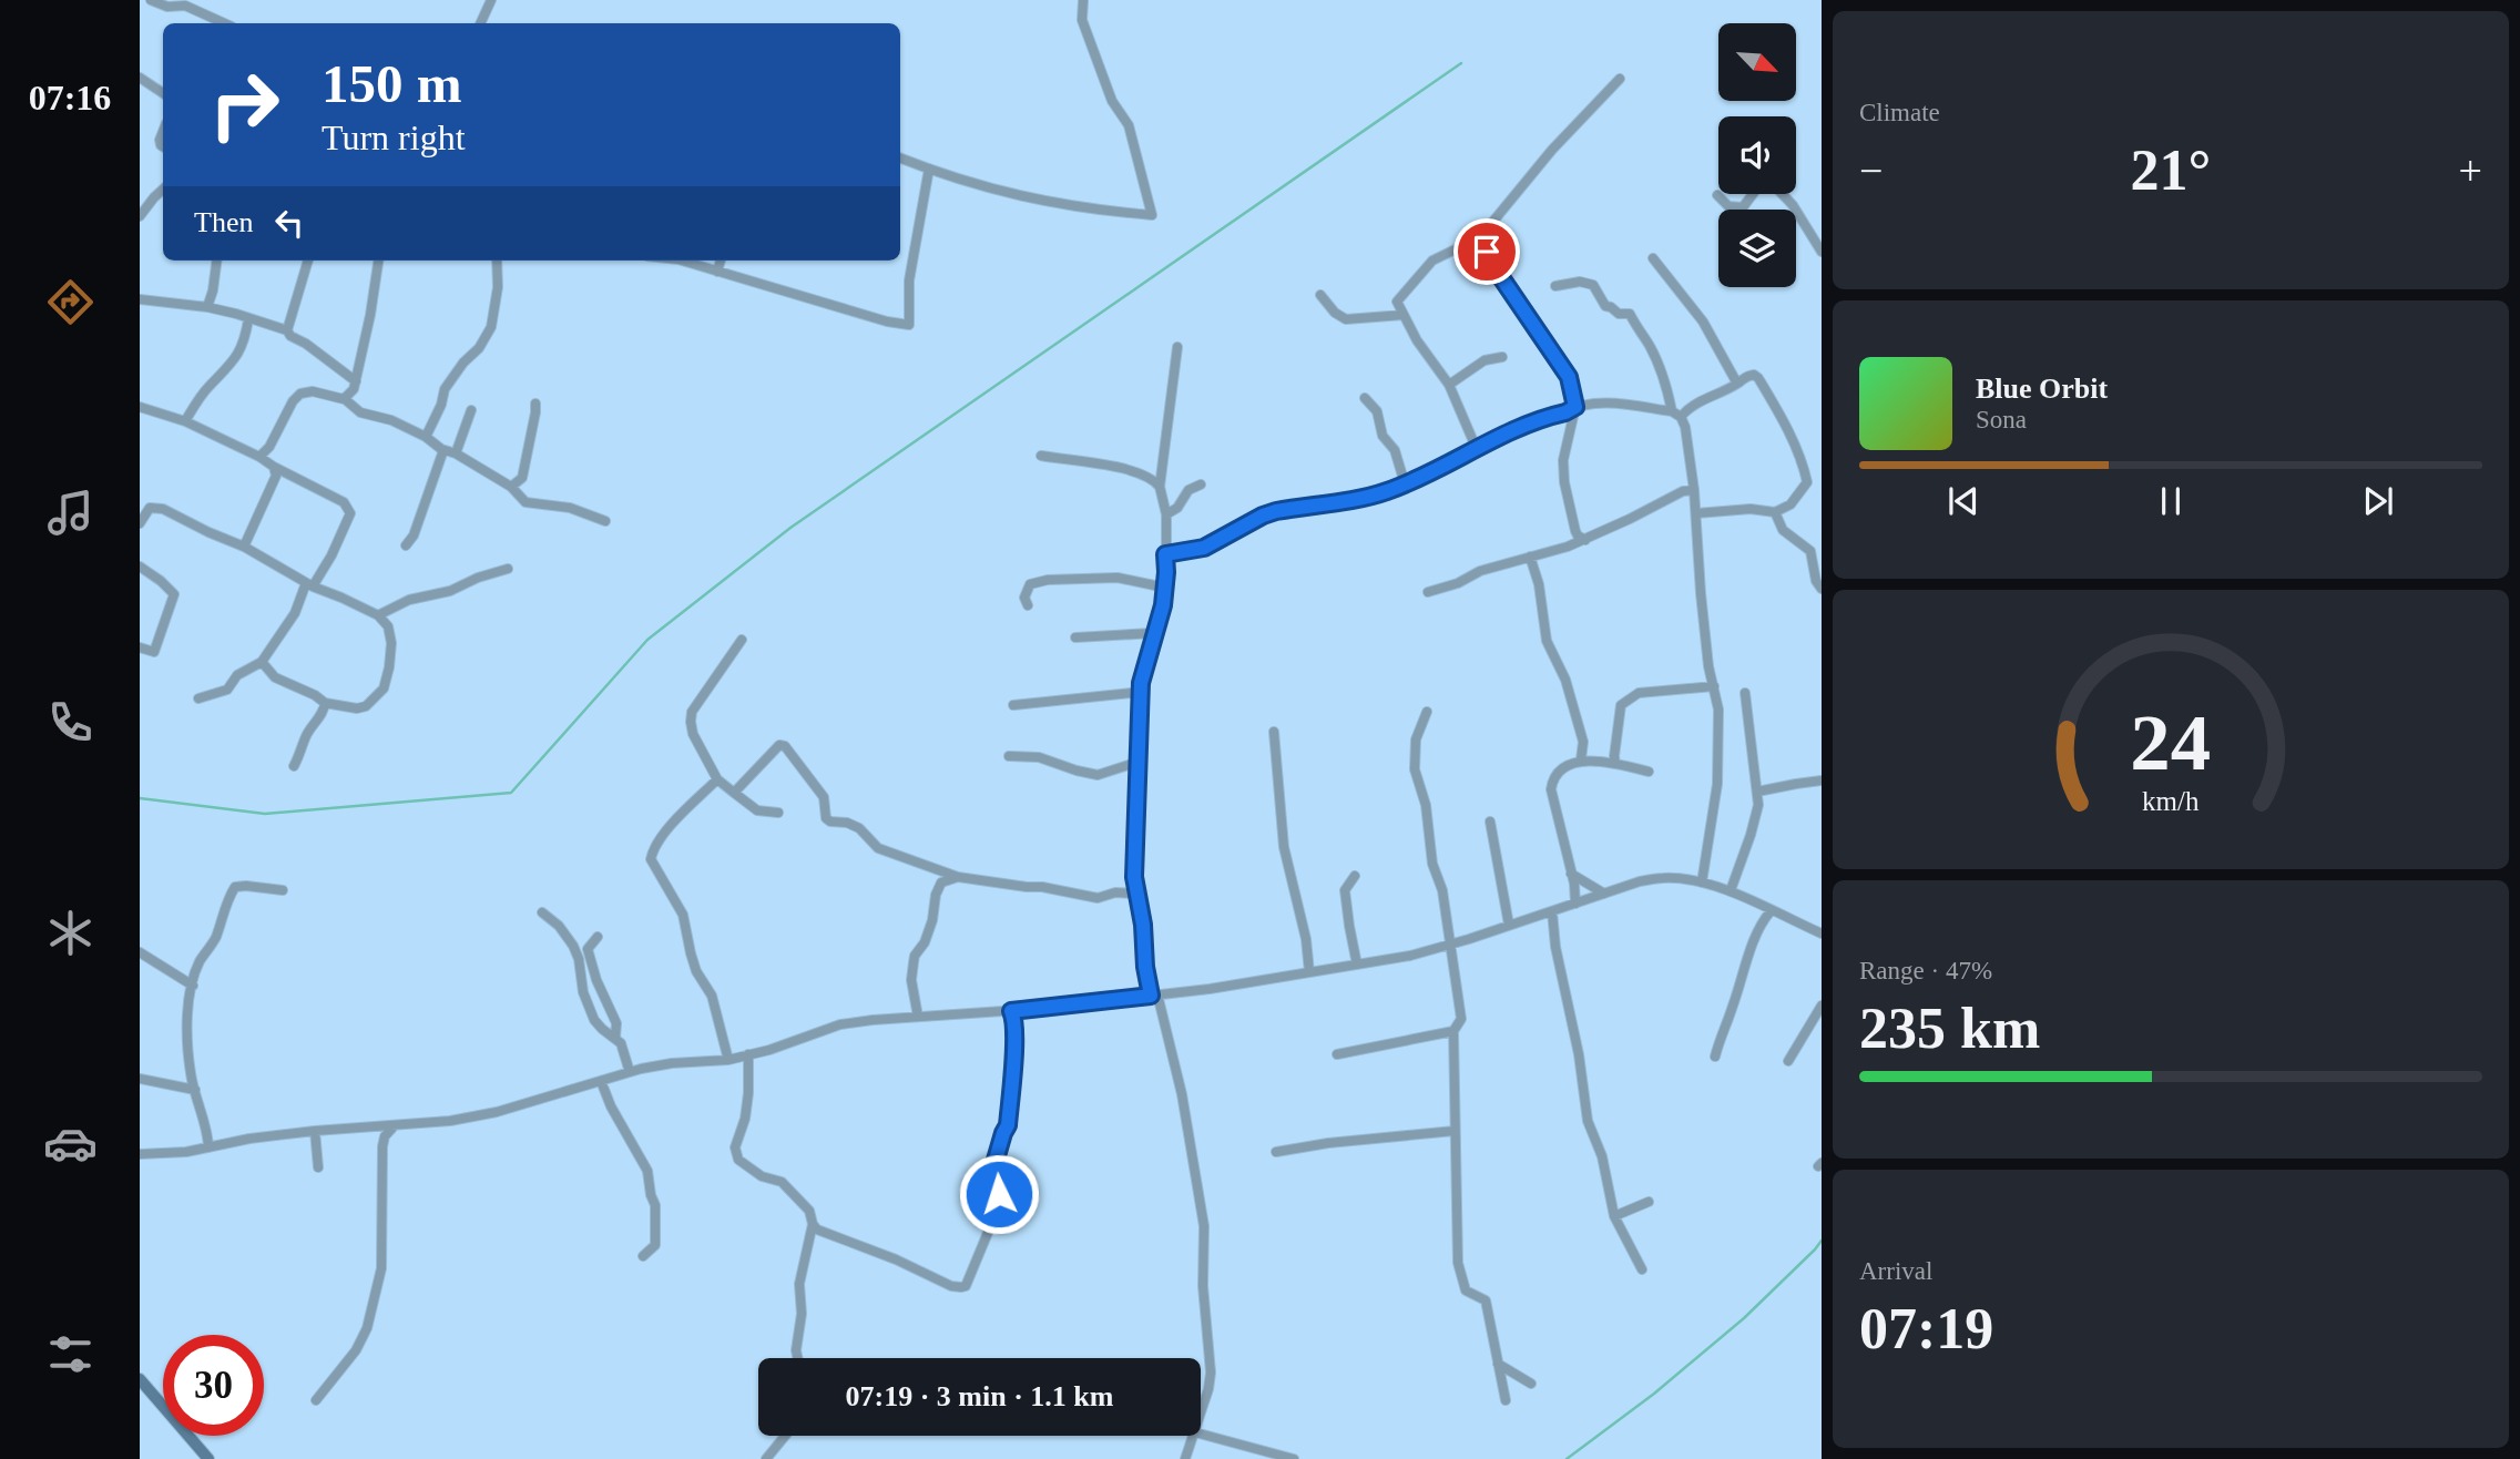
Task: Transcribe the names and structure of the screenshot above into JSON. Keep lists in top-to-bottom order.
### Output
{
  "north": "bottom right",
  "page": {
    "tabs": "07:16",
    "tile": [
      "Climate",
      ["Range · 47%", "235 km"],
      ["Arrival", "07:19"]
    ],
    "turn": ["150 m", "Turn right"],
    "heat": ["−", "21°", "+"],
    "then": "Then",
    "song": ["Blue Orbit", "Sona"],
    "limit": "30",
    "trip": "07:19 · 3 min · 1.1 km",
    "gauge": ["24", "km/h"]
  }
}
